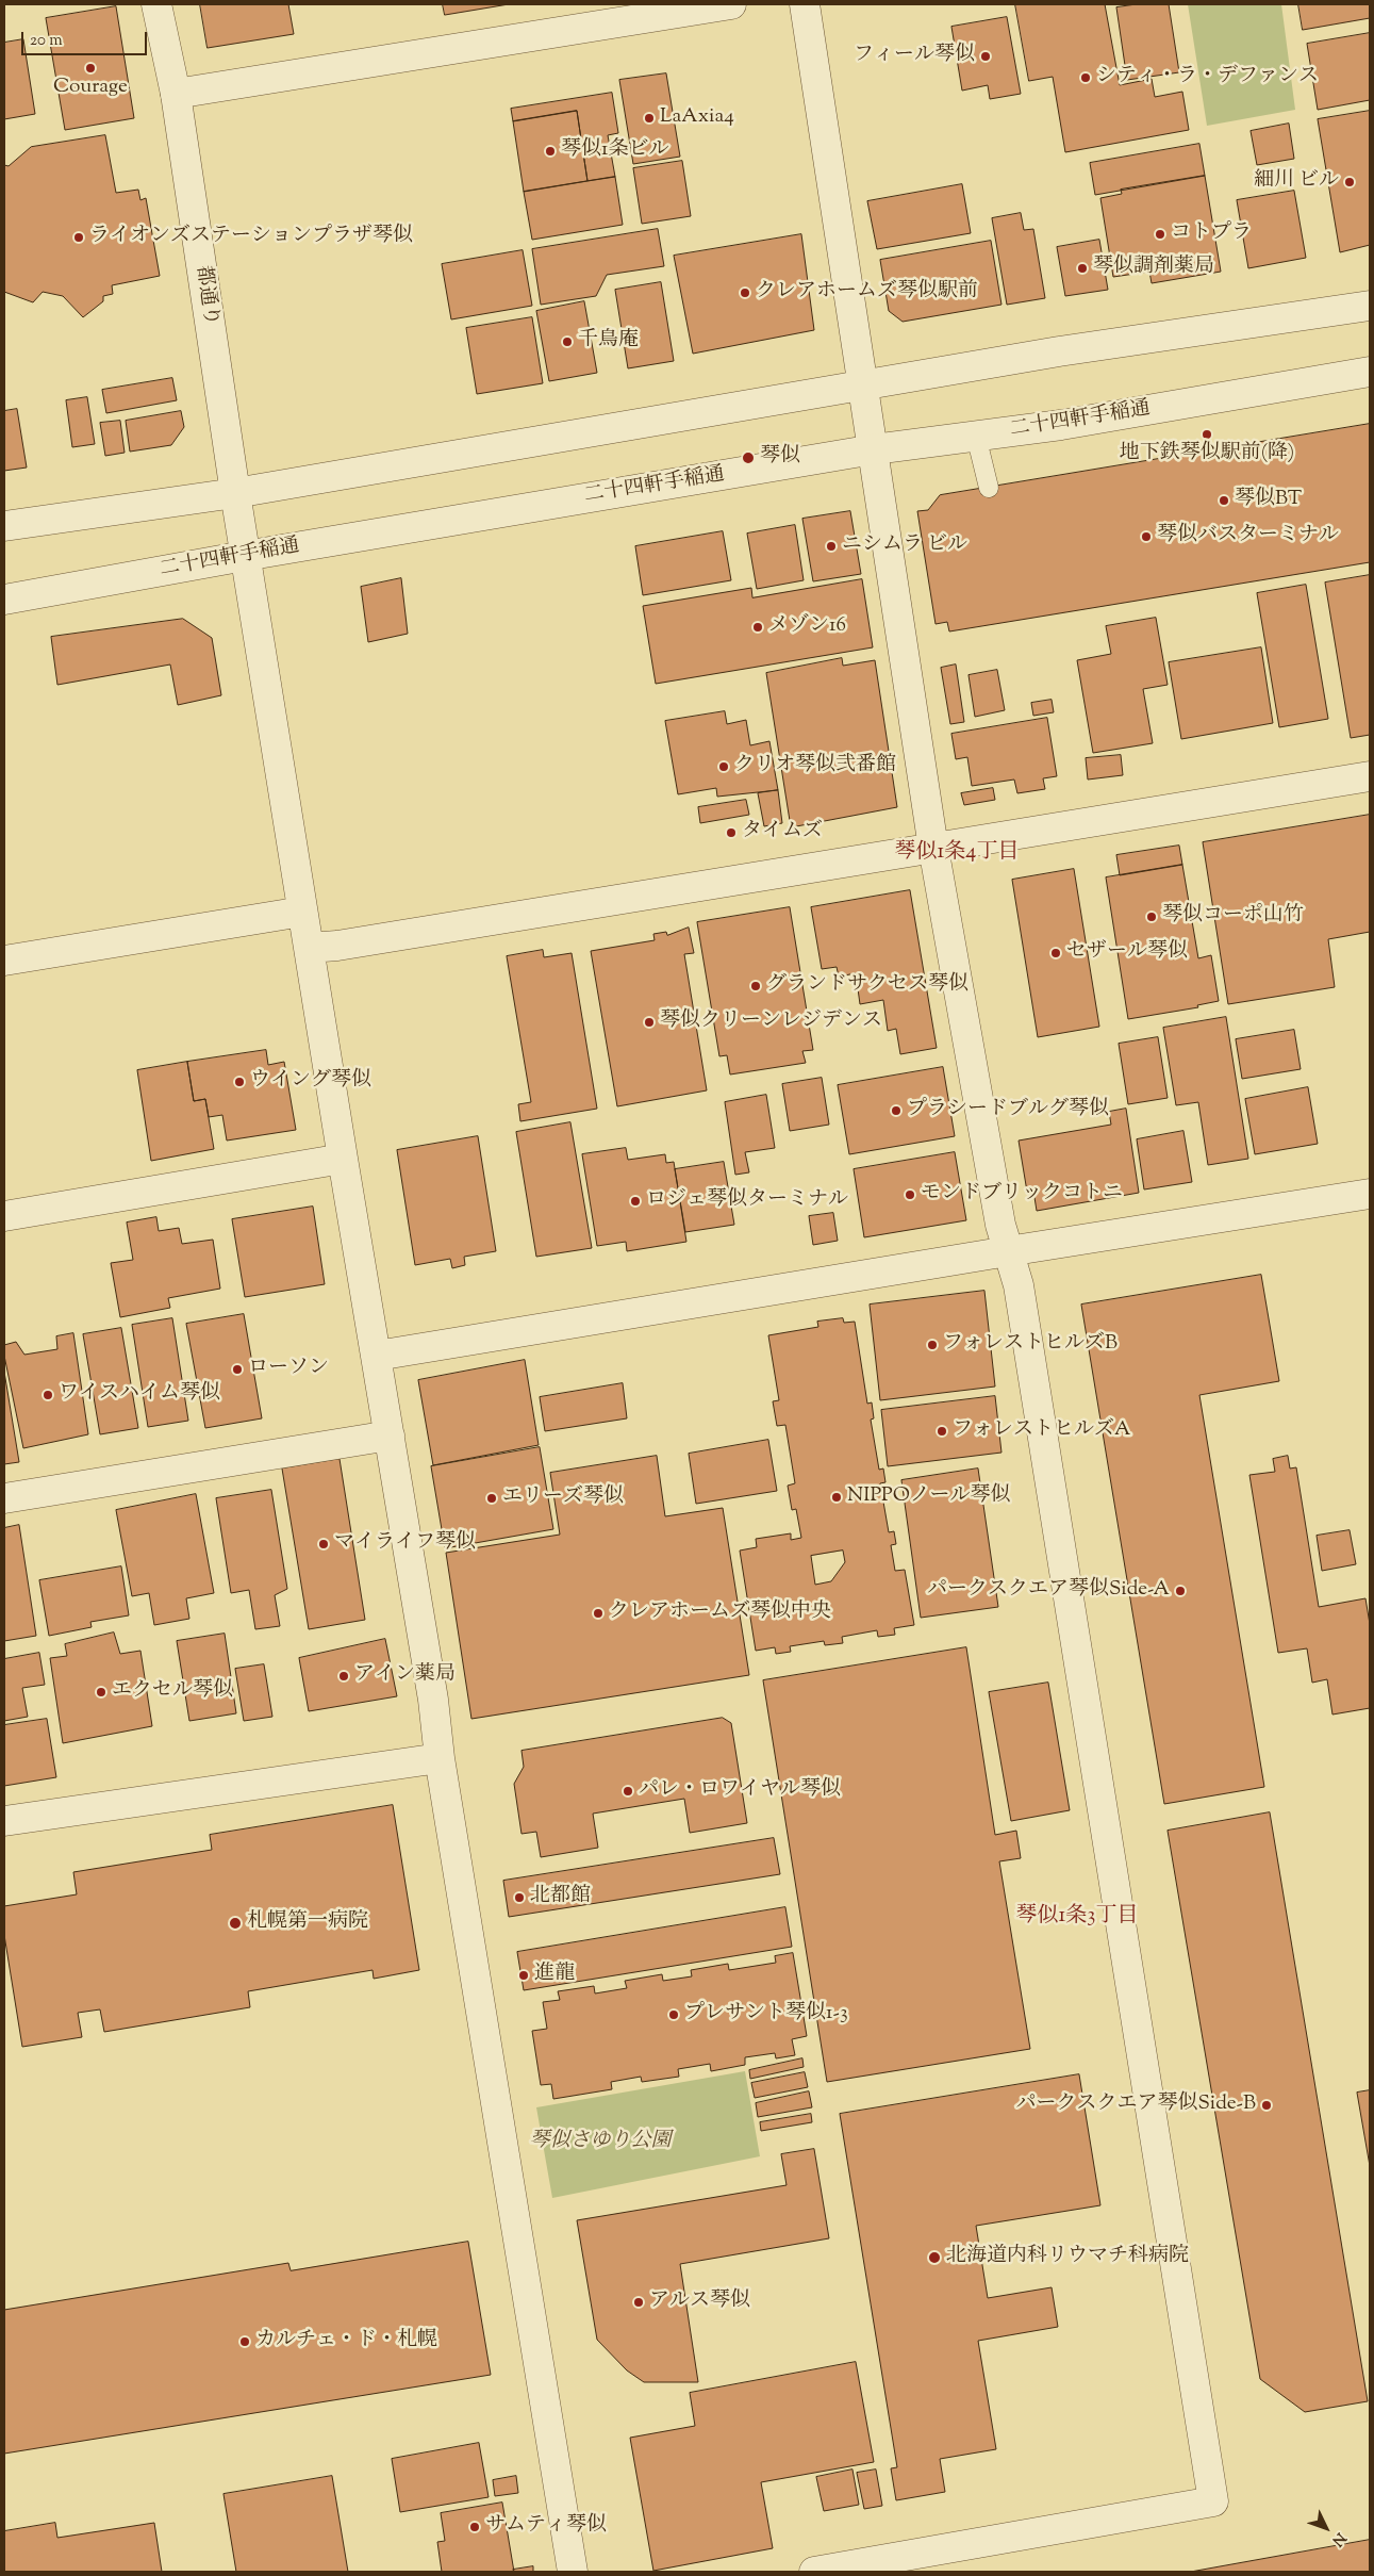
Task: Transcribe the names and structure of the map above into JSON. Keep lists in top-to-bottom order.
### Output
{
  "streets": {
    "street": ["都通り", "二十四軒手稲通"]
  },
  "crossings": [
    ["都通り", "二十四軒手稲通"]
  ],
  "districts": ["琴似1条4丁目", "琴似1条3丁目"],
  "parks": ["琴似さゆり公園"],
  "places": [
    "フィール琴似",
    "Courage",
    "シティ・ラ・デファンス",
    "LaAxia4",
    "琴似1条ビル",
    "細川 ビル",
    "コトプラ",
    "ライオンズステーションプラザ琴似",
    "琴似調剤薬局",
    "クレアホームズ琴似駅前",
    "千鳥庵",
    "地下鉄琴似駅前(降)",
    "琴似",
    "琴似BT",
    "琴似バスターミナル",
    "ニシムラ ビル",
    "メゾン16",
    "クリオ琴似弐番館",
    "タイムズ",
    "琴似コーポ山竹",
    "セザール琴似",
    "グランドサクセス琴似",
    "琴似クリーンレジデンス",
    "ウイング琴似",
    "プラシードブルグ琴似",
    "モンドブリックコトニ",
    "ロジェ琴似ターミナル",
    "フォレストヒルズB",
    "ローソン",
    "ワイスハイム琴似",
    "フォレストヒルズA",
    "NIPPOノール琴似",
    "エリーズ琴似",
    "マイライフ琴似",
    "パークスクエア琴似Side-A",
    "クレアホームズ琴似中央",
    "アイン薬局",
    "エクセル琴似",
    "パレ・ロワイヤル琴似",
    "北都館",
    "札幌第一病院",
    "進龍",
    "プレサント琴似1-3",
    "パークスクエア琴似Side-B",
    "北海道内科リウマチ科病院",
    "アルス琴似",
    "カルチェ・ド・札幌",
    "サムティ琴似"
  ],
  "scale_bar": "20 m",
  "north": "bottom right"
}
